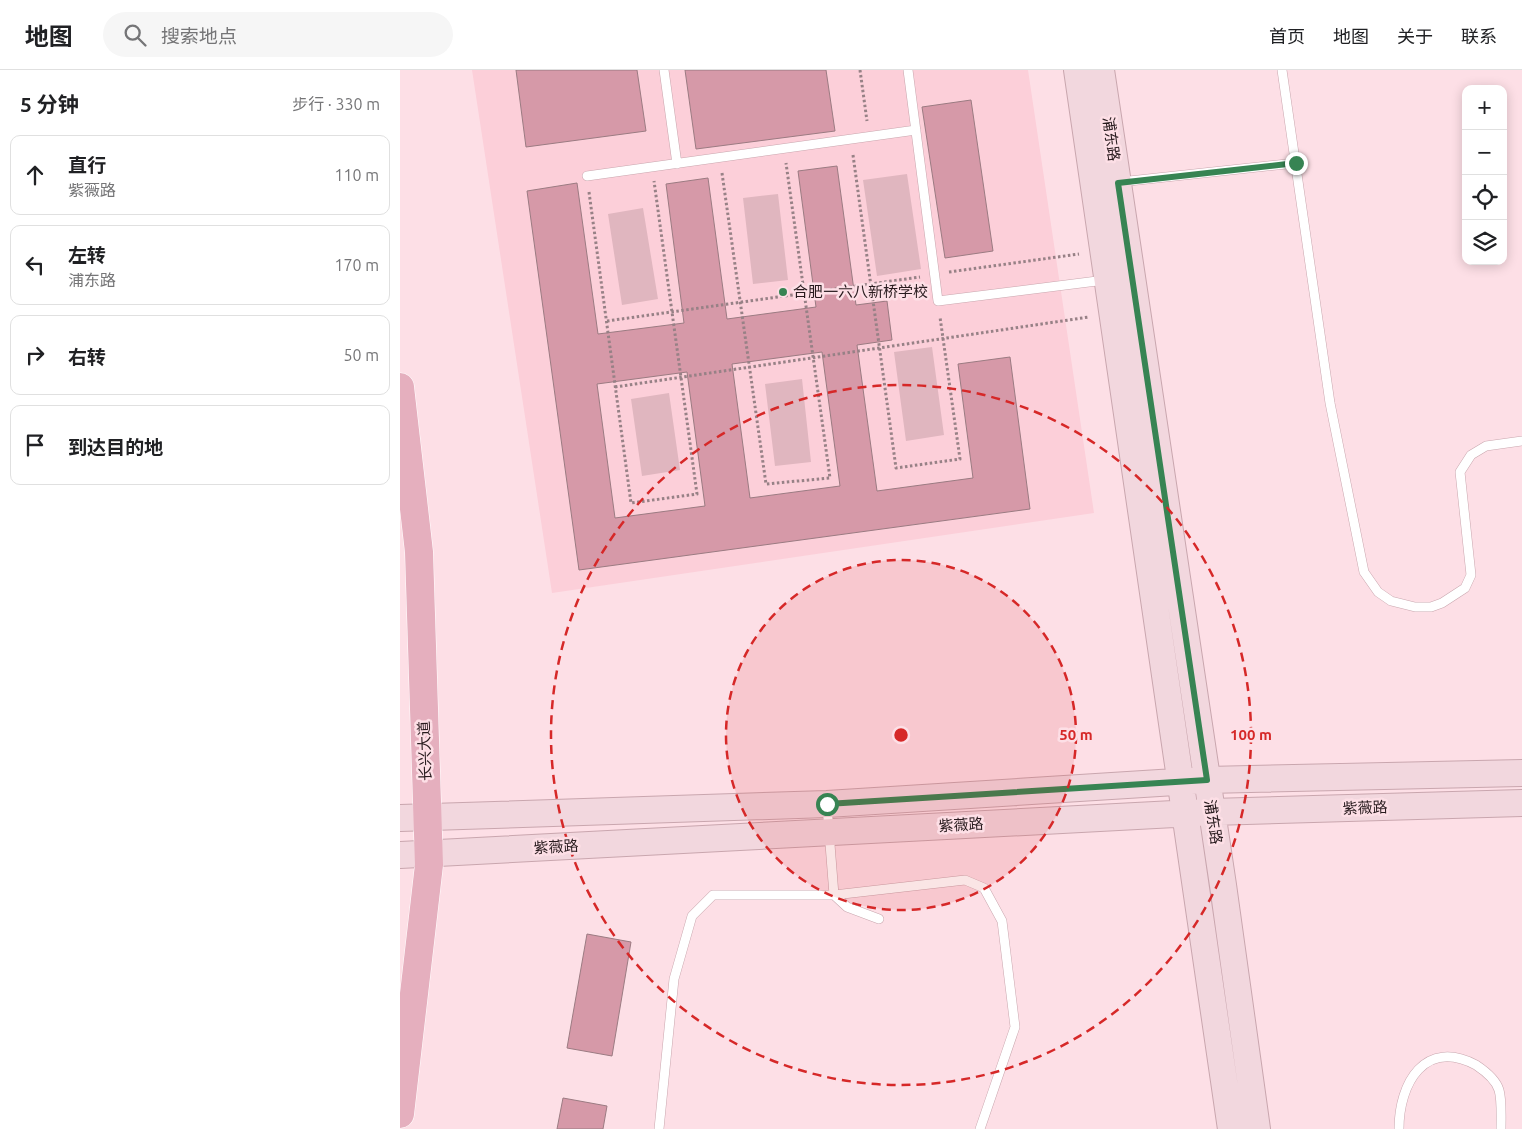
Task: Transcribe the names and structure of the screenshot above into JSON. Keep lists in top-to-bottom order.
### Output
{
  "streets": {
    "main road": ["长兴大道"],
    "street": ["浦东路", "紫薇路"]
  },
  "crossings": [
    ["浦东路", "紫薇路"],
    ["长兴大道", "紫薇路"]
  ],
  "places": ["合肥一六八新桥学校"],
  "page": {
    "header": "地图",
    "search": "搜索地点",
    "nav": [
      "首页",
      "地图",
      "关于",
      "联系"
    ],
    "heading": ["5 分钟", "步行 · 330 m"],
    "map_buttons": ["+", "−"],
    "list": [
      ["直行", "紫薇路", "110 m"],
      ["左转", "浦东路", "170 m"],
      ["右转", "50 m"],
      "到达目的地"
    ]
  },
  "rings": ["50 m", "100 m"]
}
